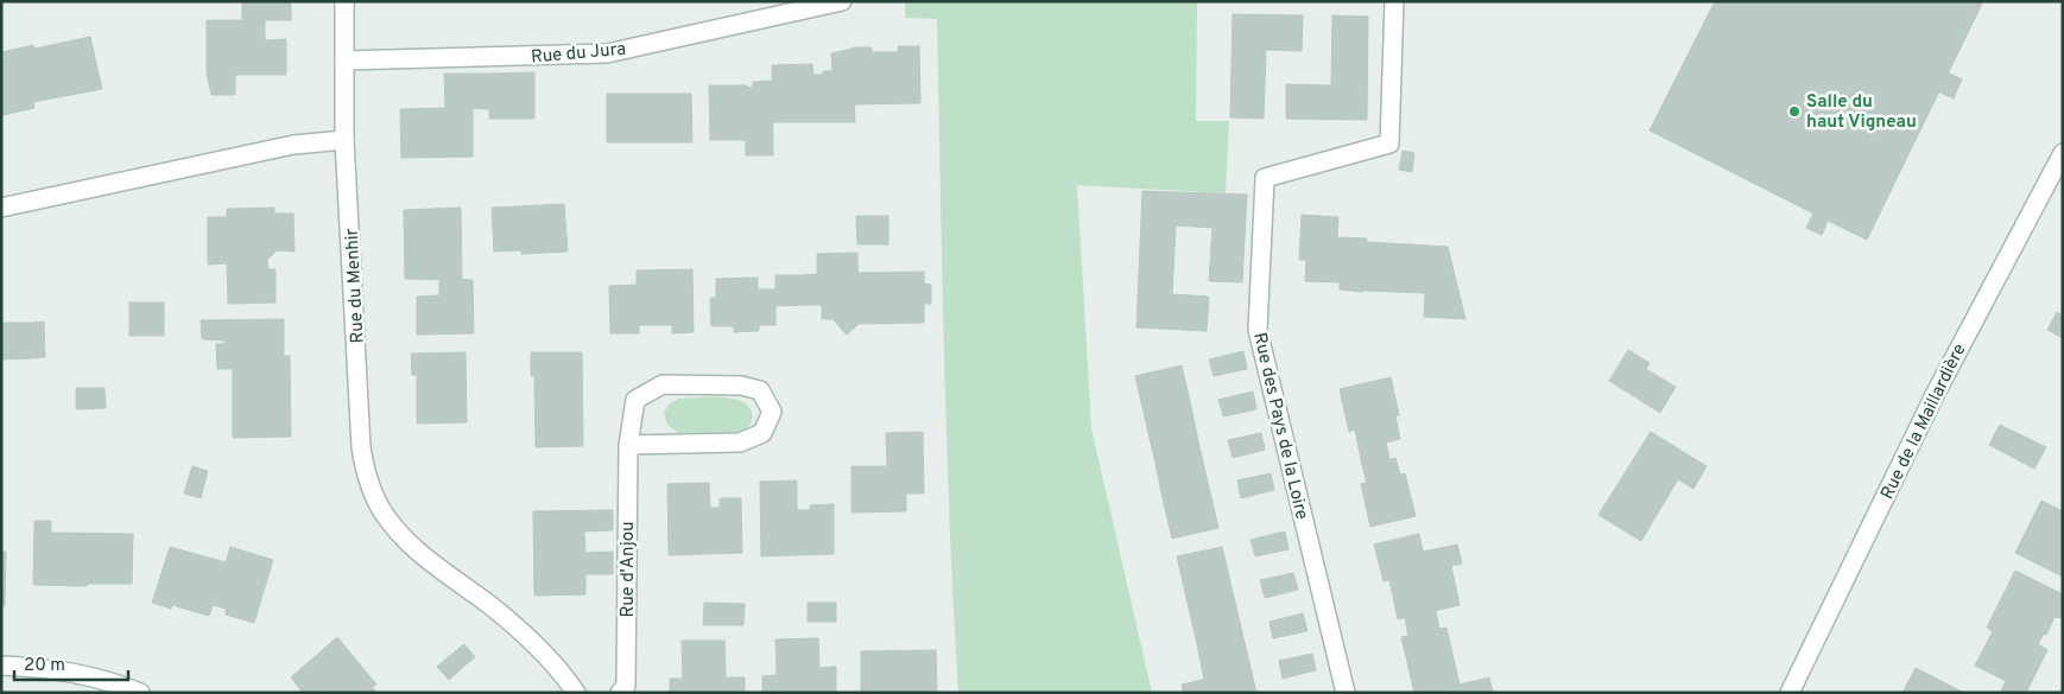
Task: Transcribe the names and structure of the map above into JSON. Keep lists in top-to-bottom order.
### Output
{
  "streets": {
    "street": [
      "Rue du Jura",
      "Rue du Menhir",
      "Rue de la Maillardière",
      "Rue des Pays de la Loire",
      "Rue d'Anjou"
    ]
  },
  "places": ["Salle du haut Vigneau"],
  "scale_bar": "20 m"
}
